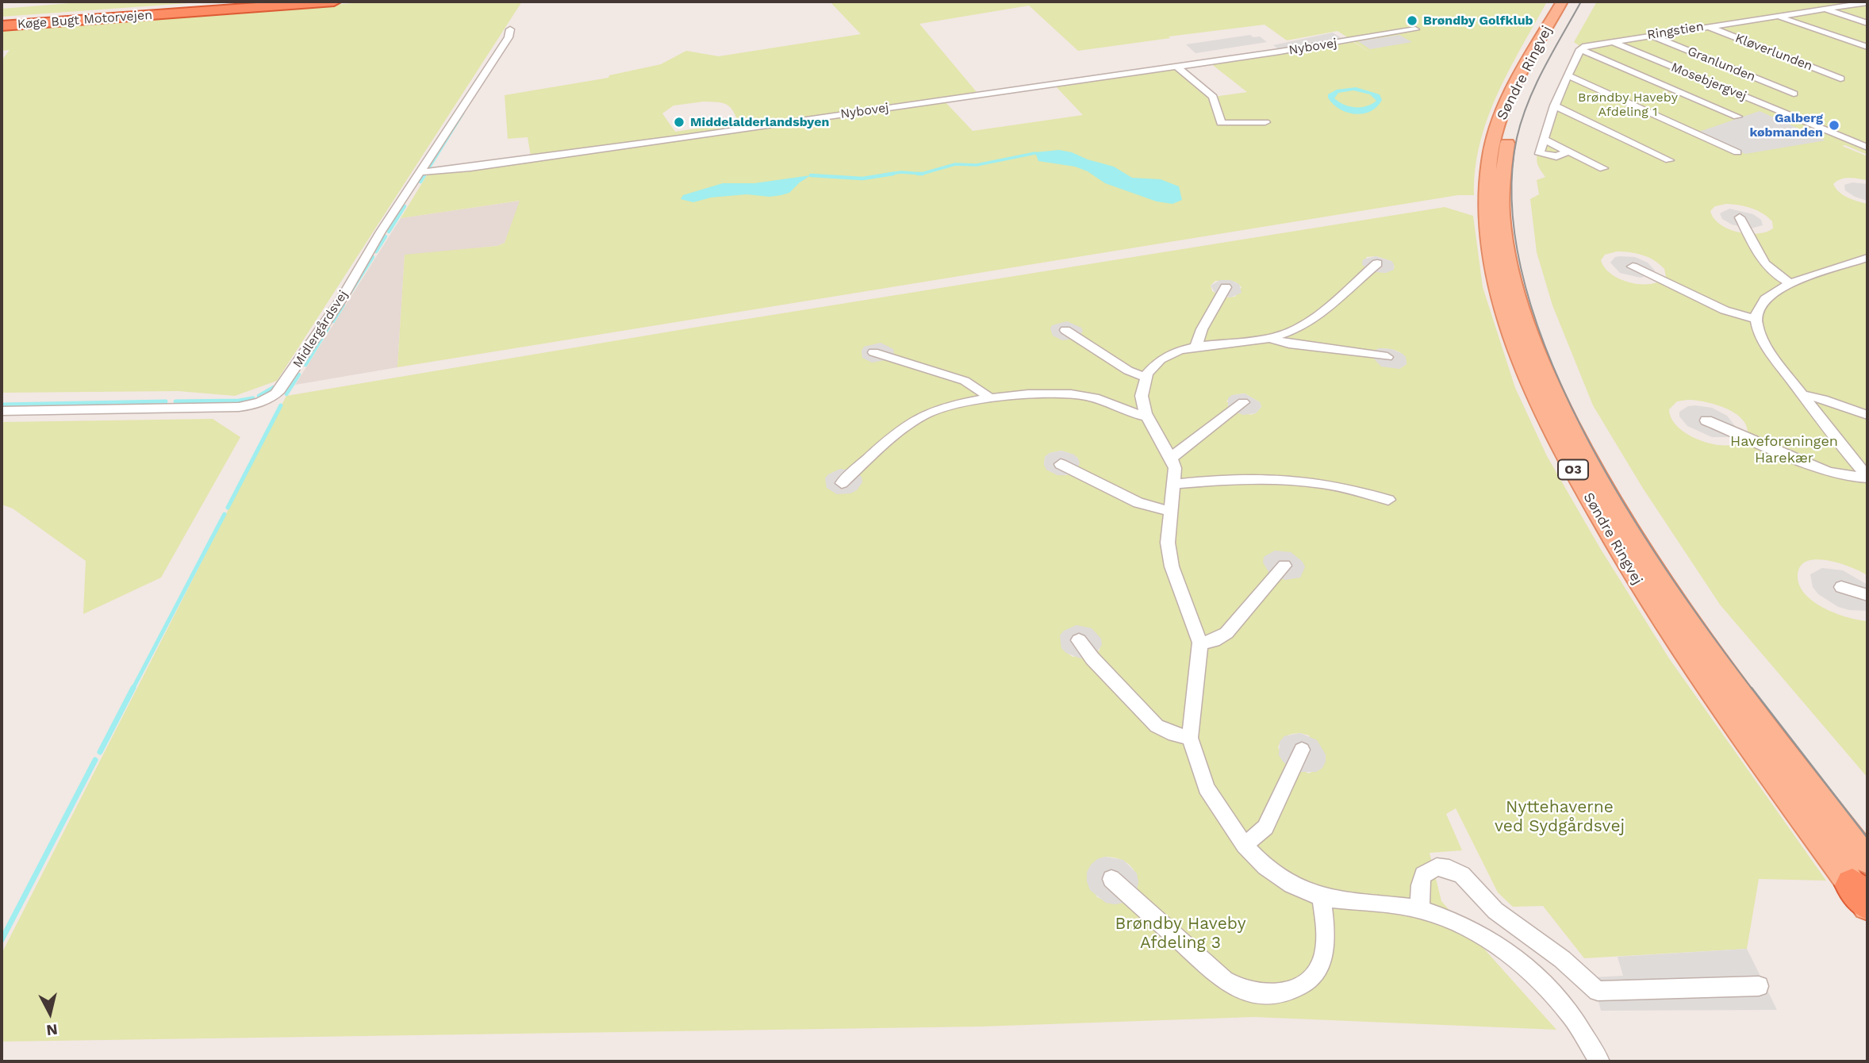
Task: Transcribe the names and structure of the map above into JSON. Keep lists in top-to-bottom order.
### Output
{
  "streets": {
    "highway": ["Køge Bugt Motorvejen"],
    "main road": ["Søndre Ringvej", "O3"],
    "street": [
      "Ringstien",
      "Nybovej",
      "Kløverlunden",
      "Granlunden",
      "Mosebjergvej",
      "Midlergårdsvej"
    ]
  },
  "crossings": [
    ["Ringstien", "Kløverlunden"],
    ["Ringstien", "Granlunden"],
    ["Ringstien", "Mosebjergvej"],
    ["Nybovej", "Midlergårdsvej"]
  ],
  "parks": [
    "Brøndby Haveby Afdeling 1",
    "Haveforeningen Harekær",
    "Nyttehaverne ved Sydgårdsvej",
    "Brøndby Haveby Afdeling 3"
  ],
  "places": ["Brøndby Golfklub", "Middelalderlandsbyen", "Galberg købmanden"],
  "north": "bottom"
}
